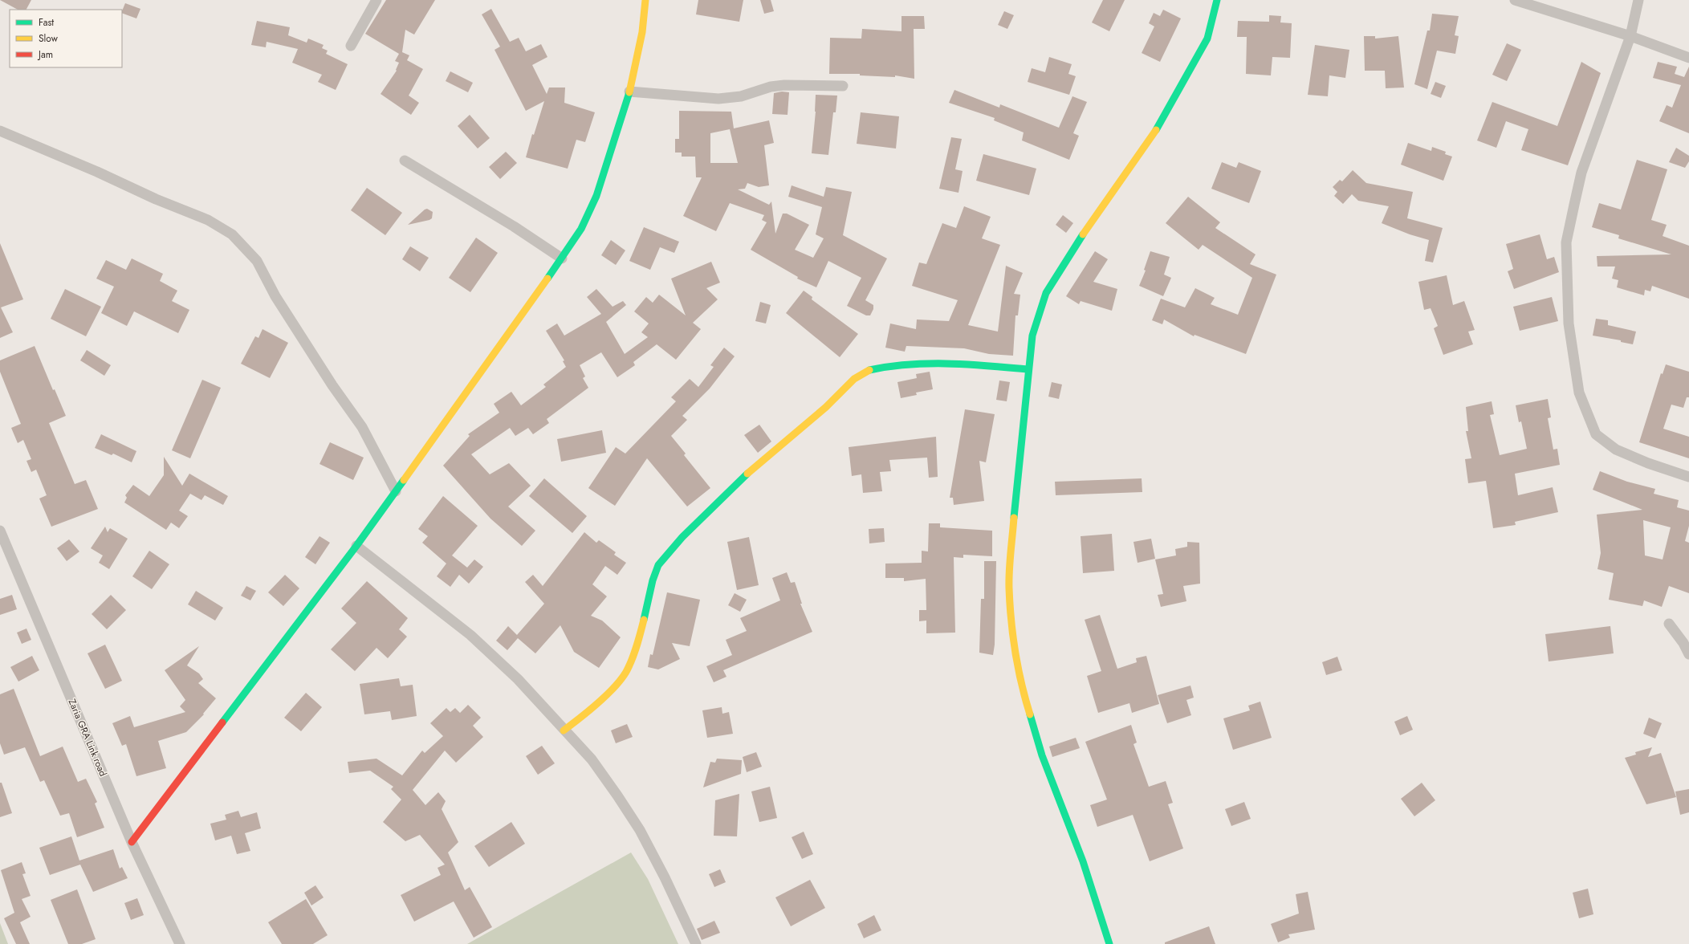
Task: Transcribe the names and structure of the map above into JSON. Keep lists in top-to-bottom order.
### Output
{
  "streets": {
    "street": ["Zaria GRA Link road"]
  },
  "legend": ["Fast", "Slow", "Jam"]
}
